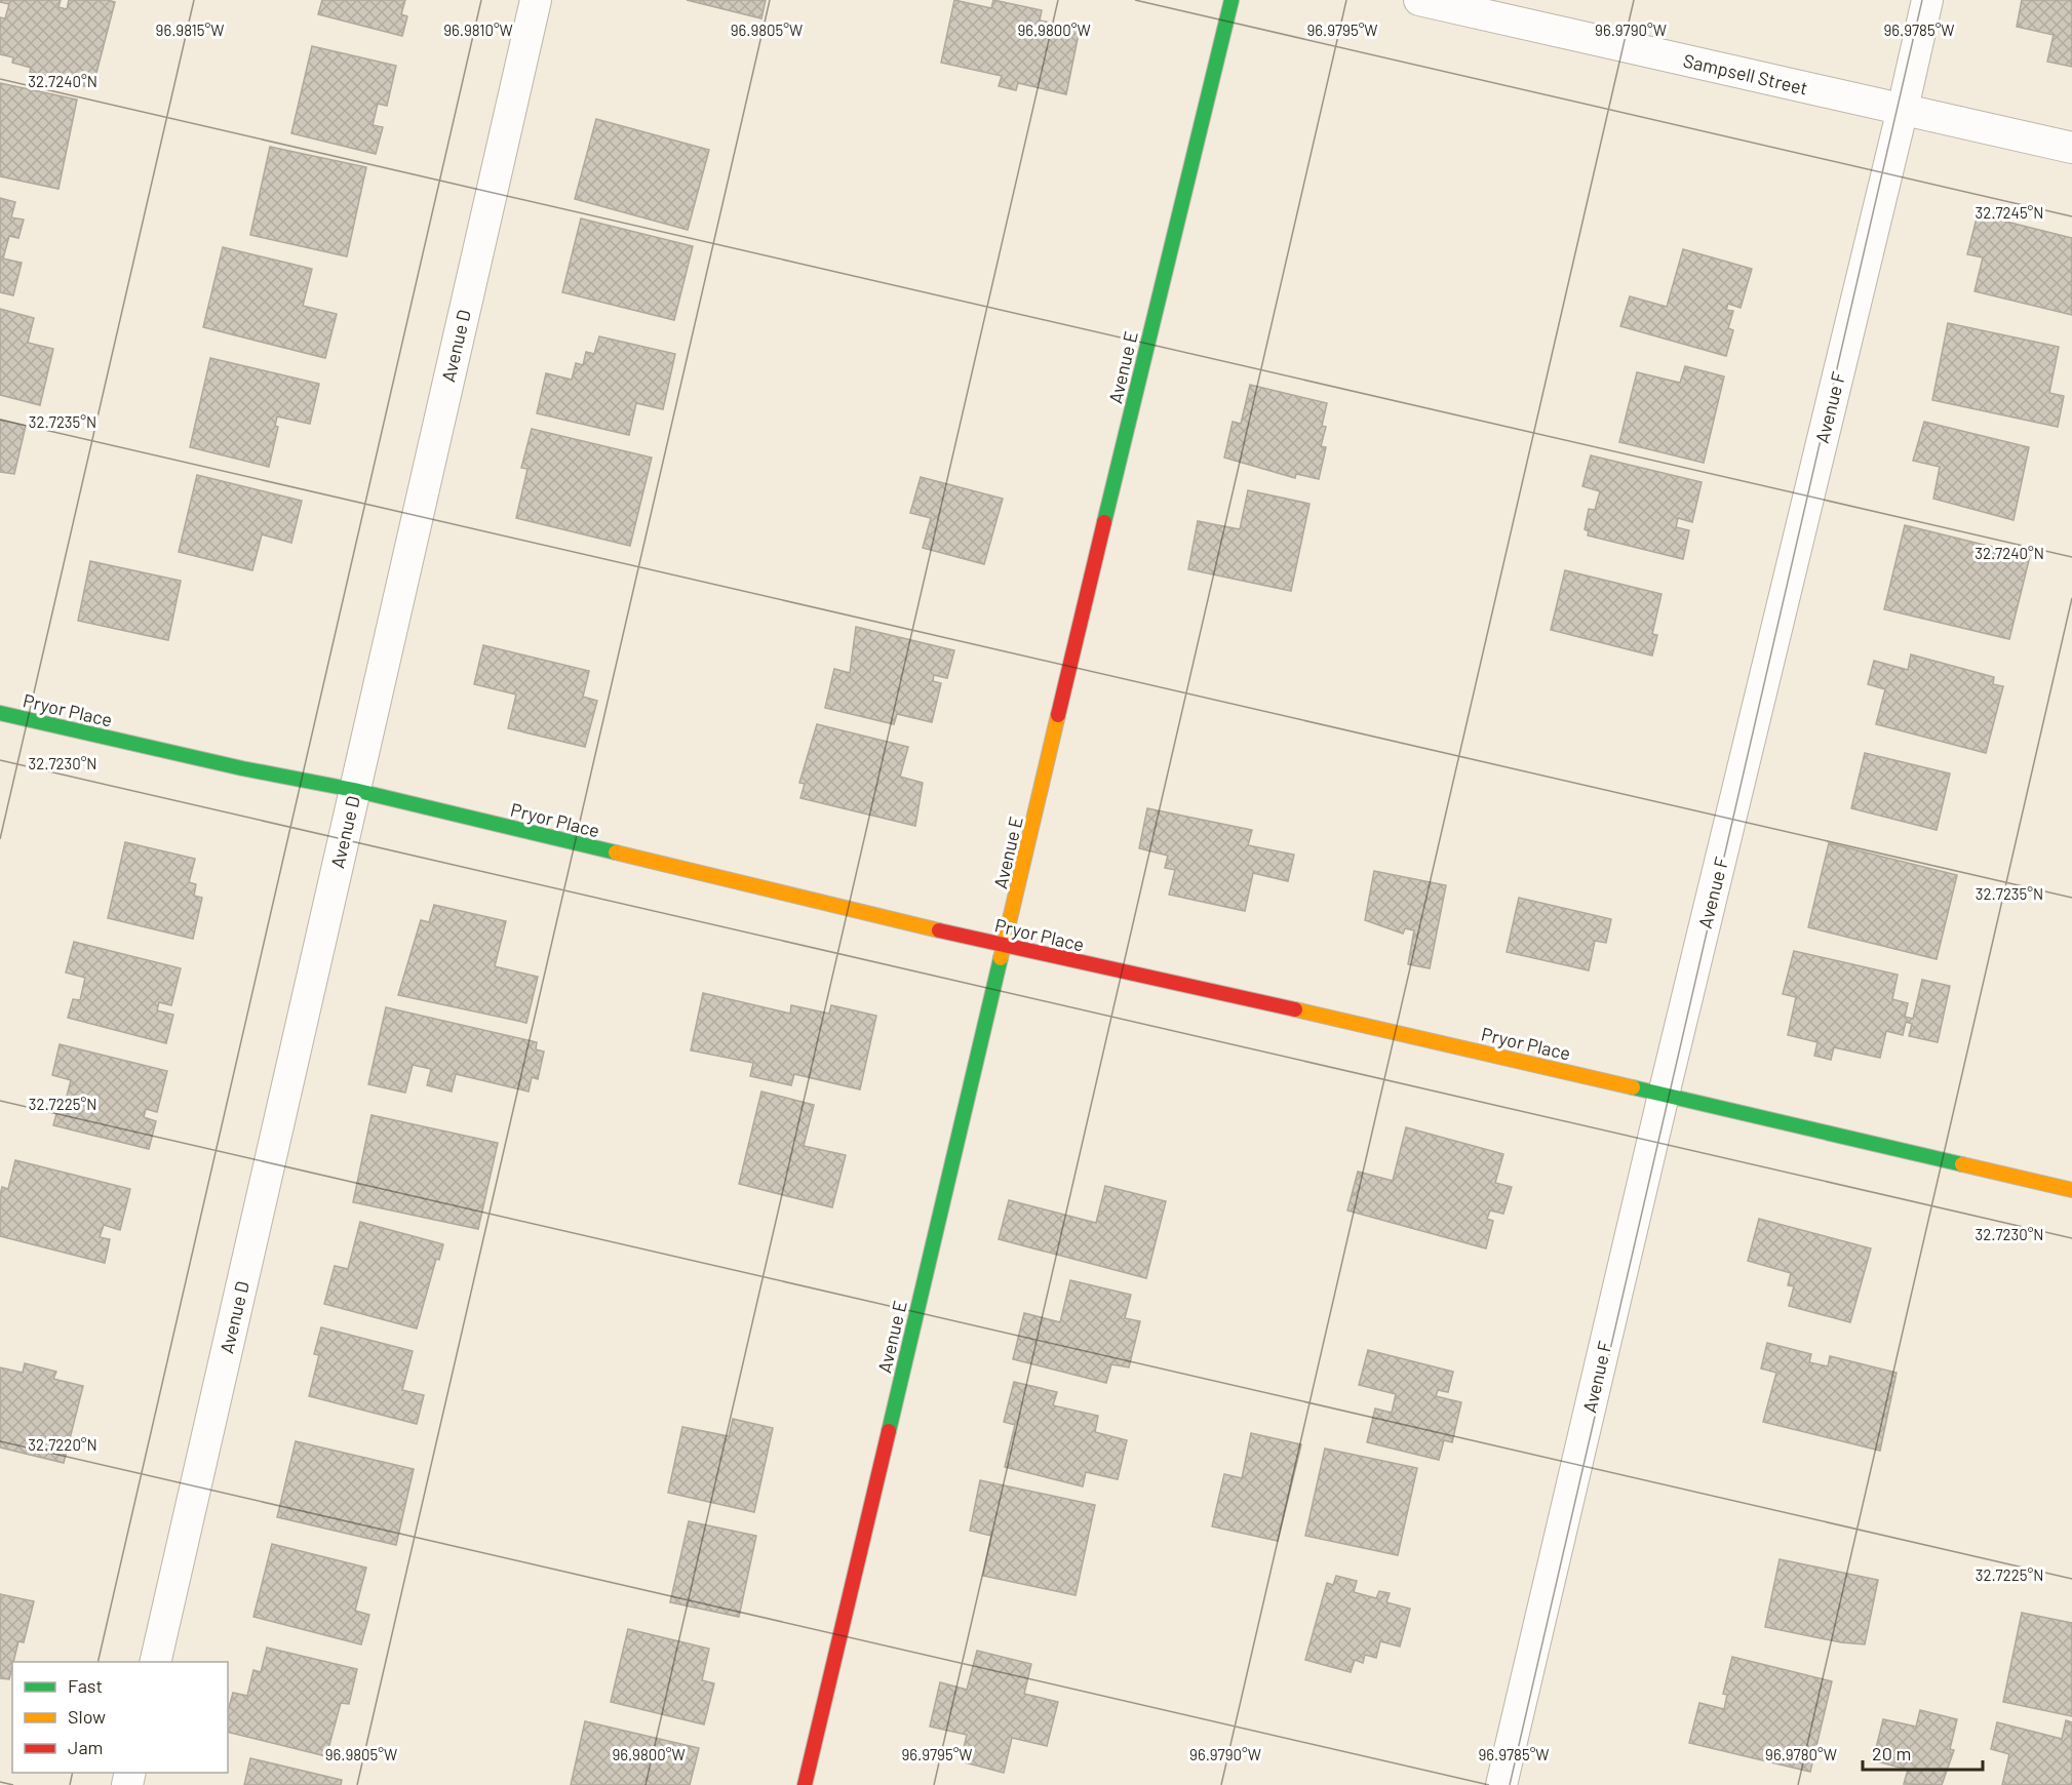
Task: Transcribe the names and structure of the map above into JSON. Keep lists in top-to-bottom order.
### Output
{
  "streets": {
    "street": [
      "Sampsell Street",
      "Avenue D",
      "Avenue E",
      "Avenue F",
      "Pryor Place"
    ]
  },
  "crossings": [
    ["Sampsell Street", "Avenue F"],
    ["Avenue D", "Pryor Place"],
    ["Avenue E", "Pryor Place"],
    ["Avenue F", "Pryor Place"]
  ],
  "legend": ["Fast", "Slow", "Jam"],
  "scale_bar": "20 m",
  "coordinates": [
    "96.9810°W",
    "96.9805°W",
    "96.9800°W",
    "96.9795°W",
    "96.9790°W",
    "96.9785°W",
    "96.9815°W",
    "32.7240°N",
    "32.7245°N",
    "32.7235°N",
    "32.7230°N",
    "32.7225°N",
    "32.7220°N",
    "96.9780°W"
  ]
}
